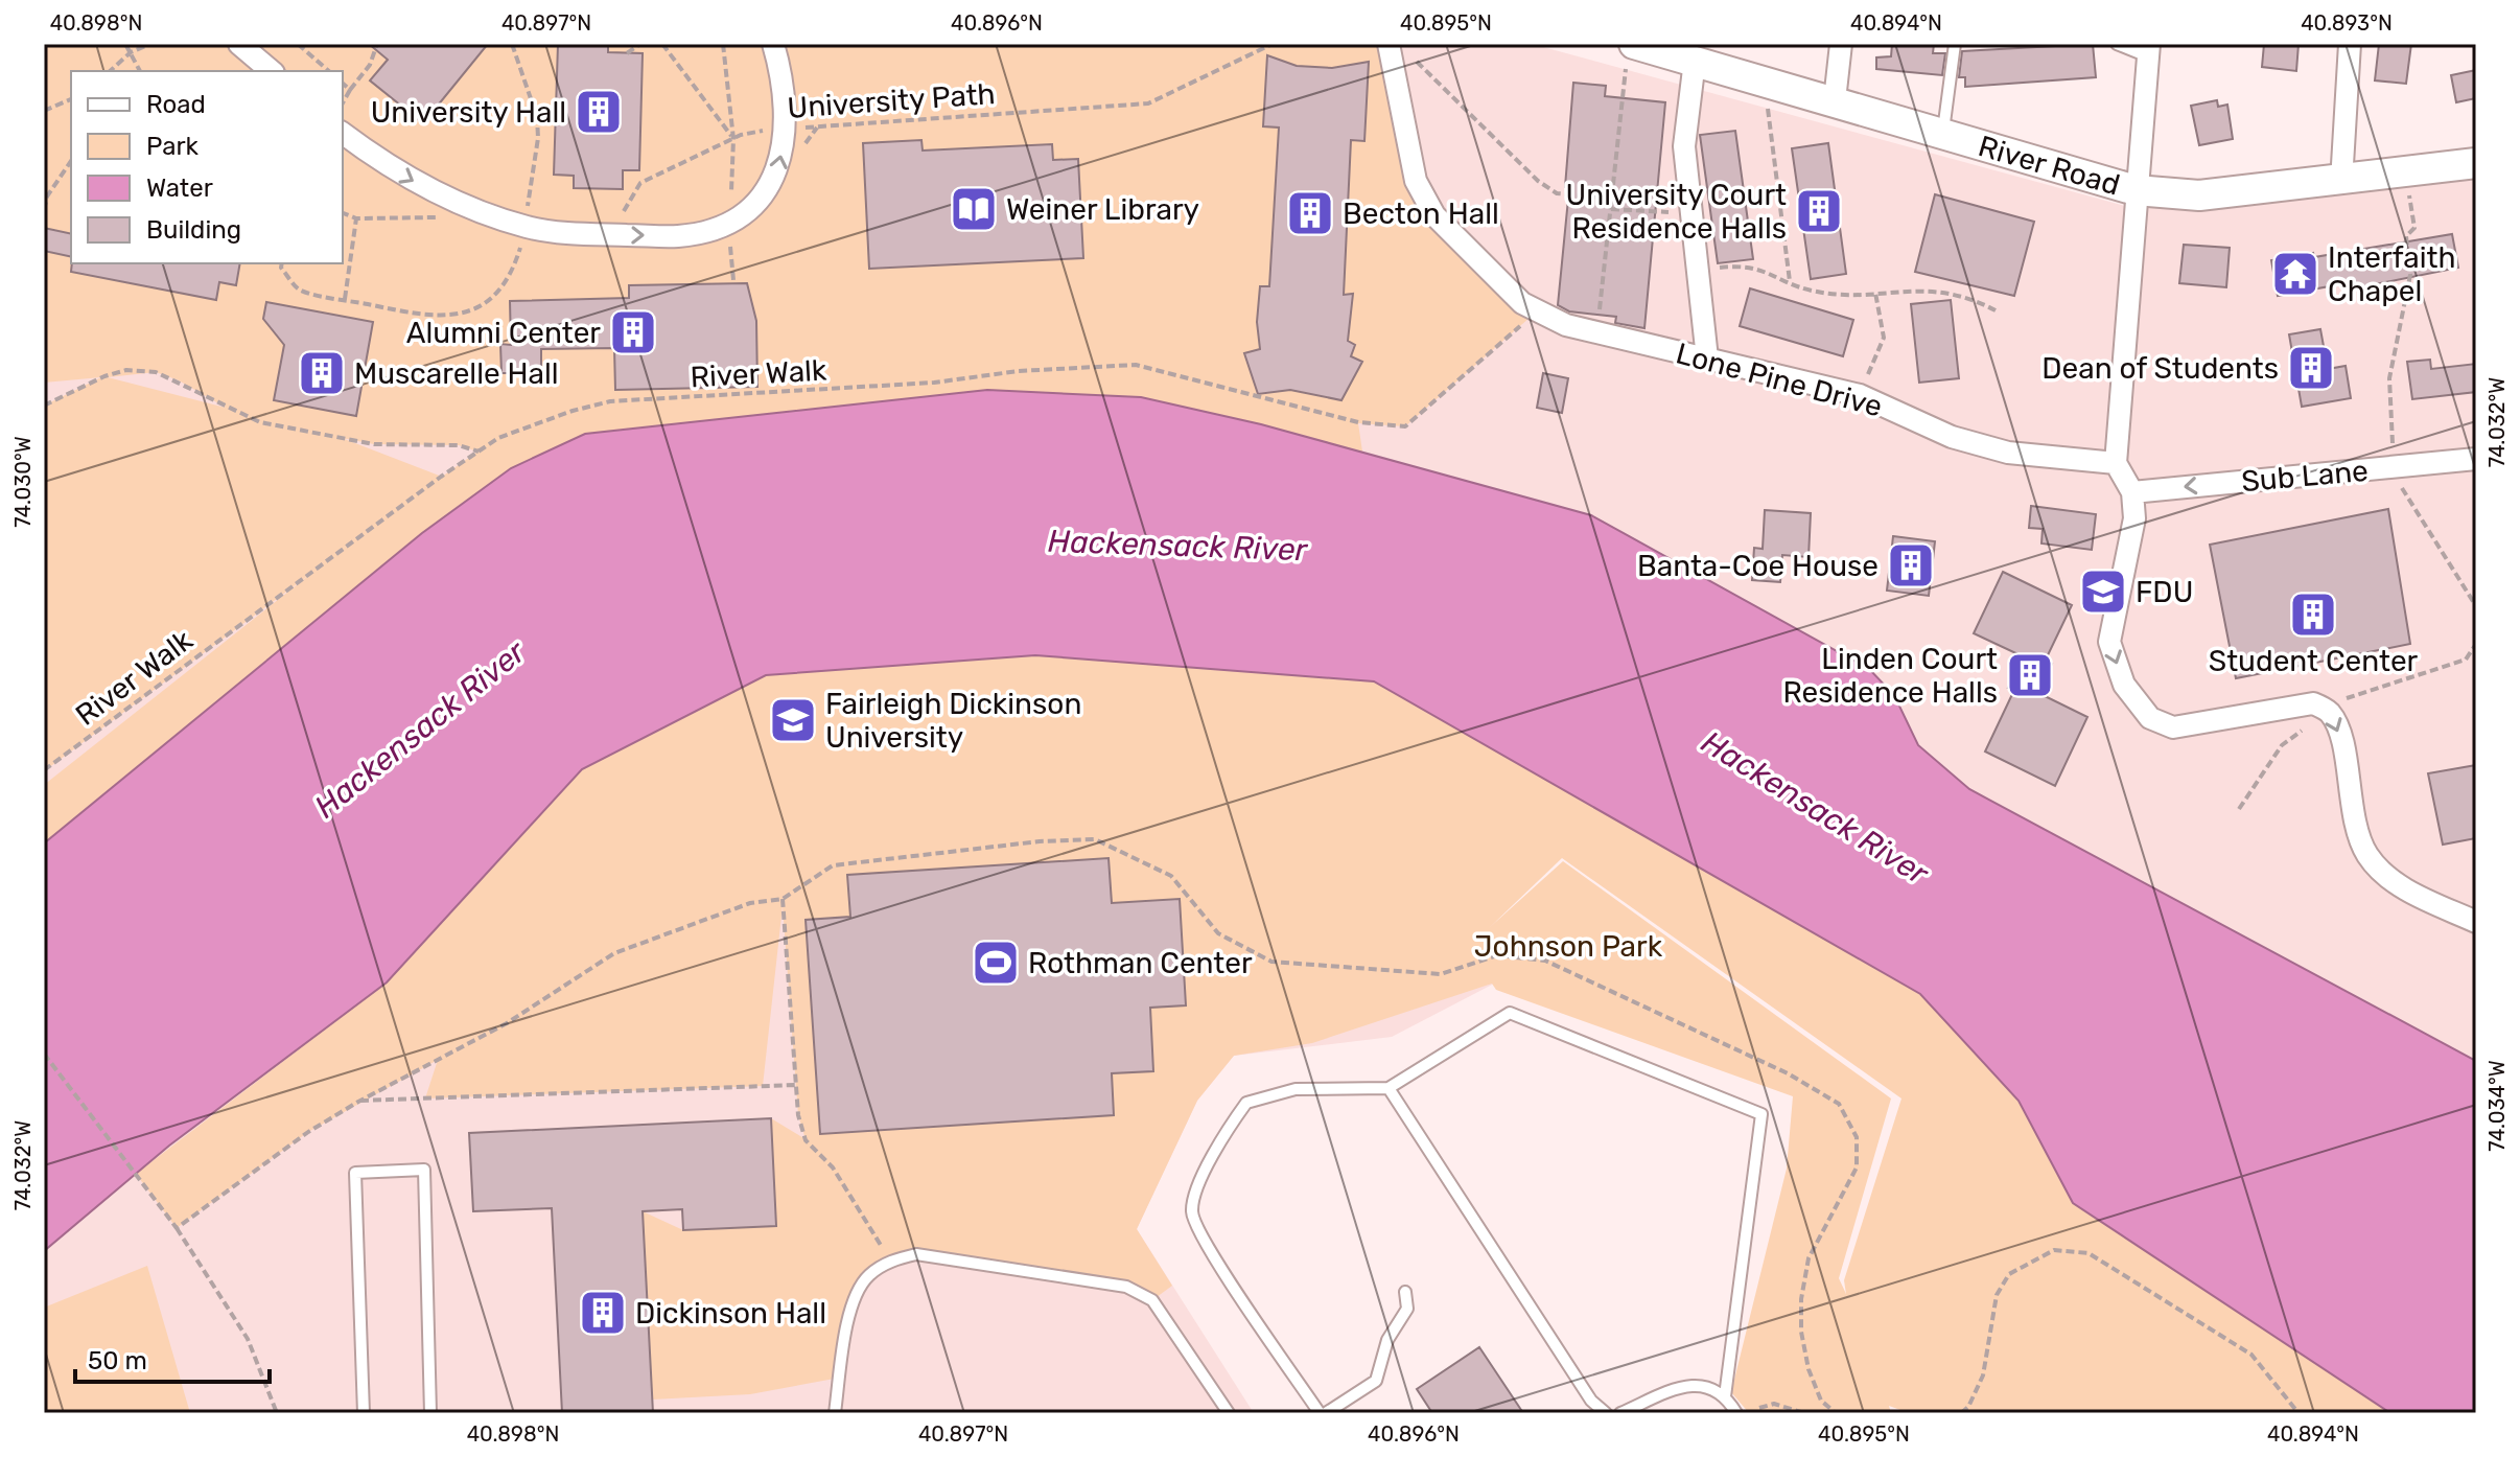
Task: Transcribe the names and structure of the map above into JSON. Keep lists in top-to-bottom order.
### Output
{
  "streets": {
    "main road": ["River Road"],
    "street": ["Lone Pine Drive", "Sub Lane"],
    "path": ["University Path", "River Walk"]
  },
  "crossings": [
    ["River Walk", "Lone Pine Drive"]
  ],
  "one_way": ["Sub Lane"],
  "water": ["Hackensack River"],
  "parks": ["Johnson Park"],
  "places": {
    "building": [
      "University Hall",
      "University Court Residence Halls",
      "Becton Hall",
      "Alumni Center",
      "Dean of Students",
      "Muscarelle Hall",
      "Banta-Coe House",
      "Student Center",
      "Linden Court Residence Halls",
      "Dickinson Hall"
    ],
    "library": ["Weiner Library"],
    "temple": ["Interfaith Chapel"],
    "school or university": ["FDU", "Fairleigh Dickinson University"],
    "sports": ["Rothman Center"]
  },
  "legend": [
    "Road",
    "Park",
    "Water",
    "Building"
  ],
  "scale_bar": "50 m",
  "coordinates": [
    "40.898°N",
    "40.897°N",
    "40.896°N",
    "40.895°N",
    "40.894°N",
    "40.893°N",
    "74.032°W",
    "74.030°W",
    "74.034°W"
  ]
}
